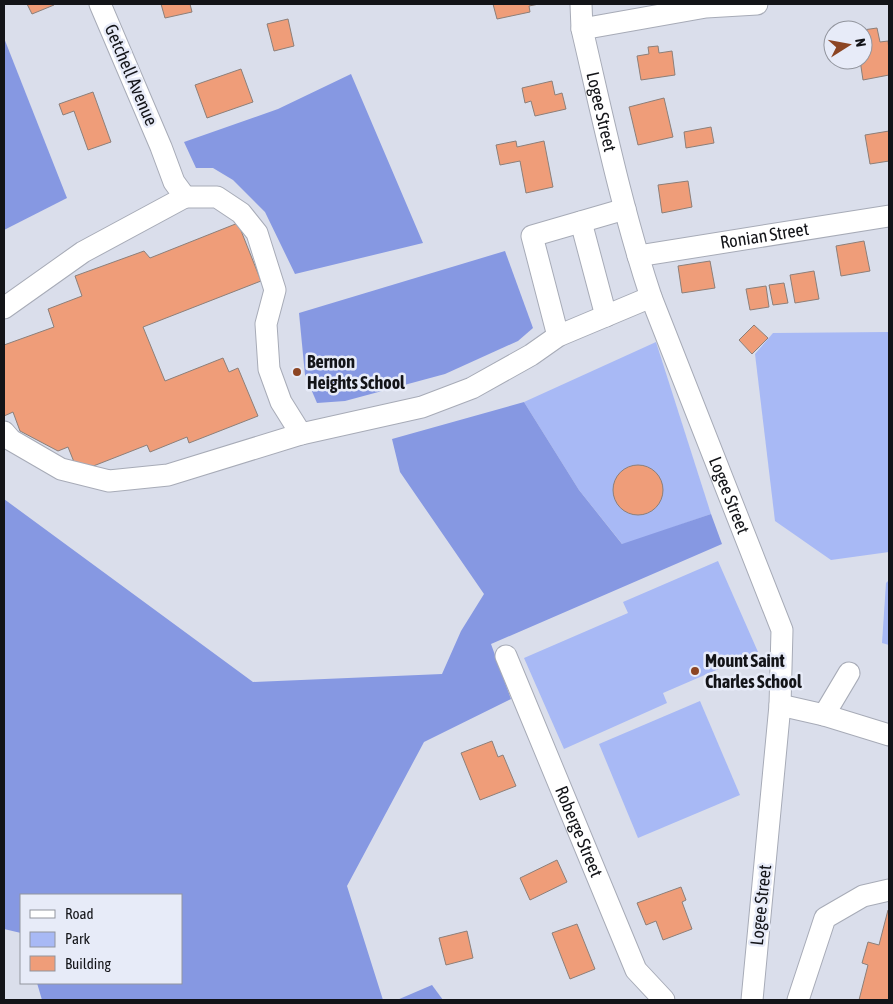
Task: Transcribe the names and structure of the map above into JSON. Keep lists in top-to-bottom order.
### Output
{
  "streets": {
    "street": [
      "Getchell Avenue",
      "Logee Street",
      "Ronian Street",
      "Roberge Street"
    ]
  },
  "crossings": [
    ["Logee Street", "Ronian Street"]
  ],
  "places": ["Bernon Heights School", "Mount Saint Charles School"],
  "legend": ["Road", "Park", "Building"],
  "north": "right"
}
